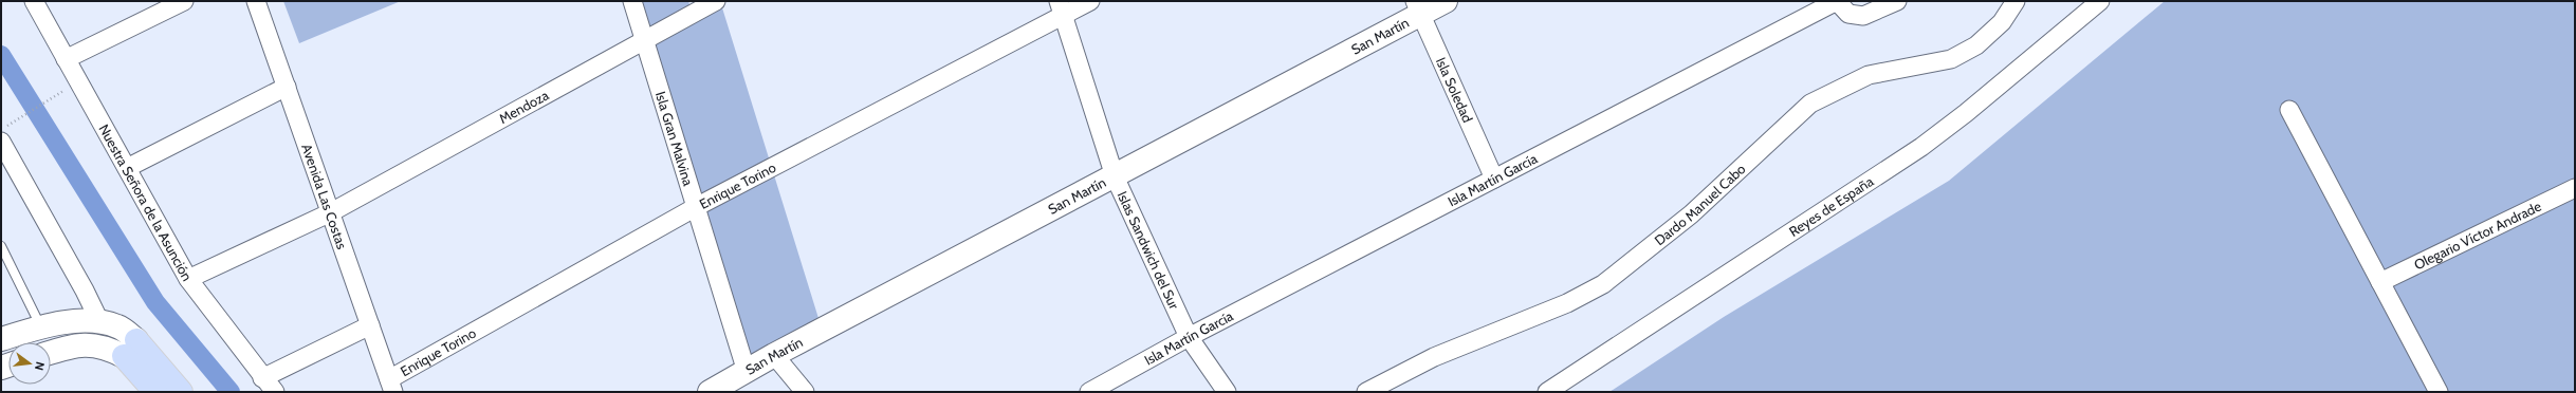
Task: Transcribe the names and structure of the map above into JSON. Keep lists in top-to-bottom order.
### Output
{
  "streets": {
    "main road": ["San Martín"],
    "street": [
      "Isla Soledad",
      "Mendoza",
      "Isla Gran Malvina",
      "Isla Martín García",
      "Enrique Torino",
      "Avenida Las Costas",
      "Nuestra Señora de la Asunción",
      "Dardo Manuel Cabo",
      "Reyes de España",
      "Olegario Víctor Andrade",
      "Islas Sandwich del Sur"
    ]
  },
  "crossings": [
    ["San Martín", "Isla Soledad"],
    ["San Martín", "Isla Gran Malvina"],
    ["San Martín", "Islas Sandwich del Sur"],
    ["Isla Soledad", "Isla Martín García"],
    ["Mendoza", "Isla Gran Malvina"],
    ["Mendoza", "Avenida Las Costas"],
    ["Mendoza", "Nuestra Señora de la Asunción"],
    ["Isla Gran Malvina", "Enrique Torino"],
    ["Isla Martín García", "Islas Sandwich del Sur"],
    ["Enrique Torino", "Avenida Las Costas"],
    ["Enrique Torino", "Islas Sandwich del Sur"]
  ],
  "north": "right"
}
